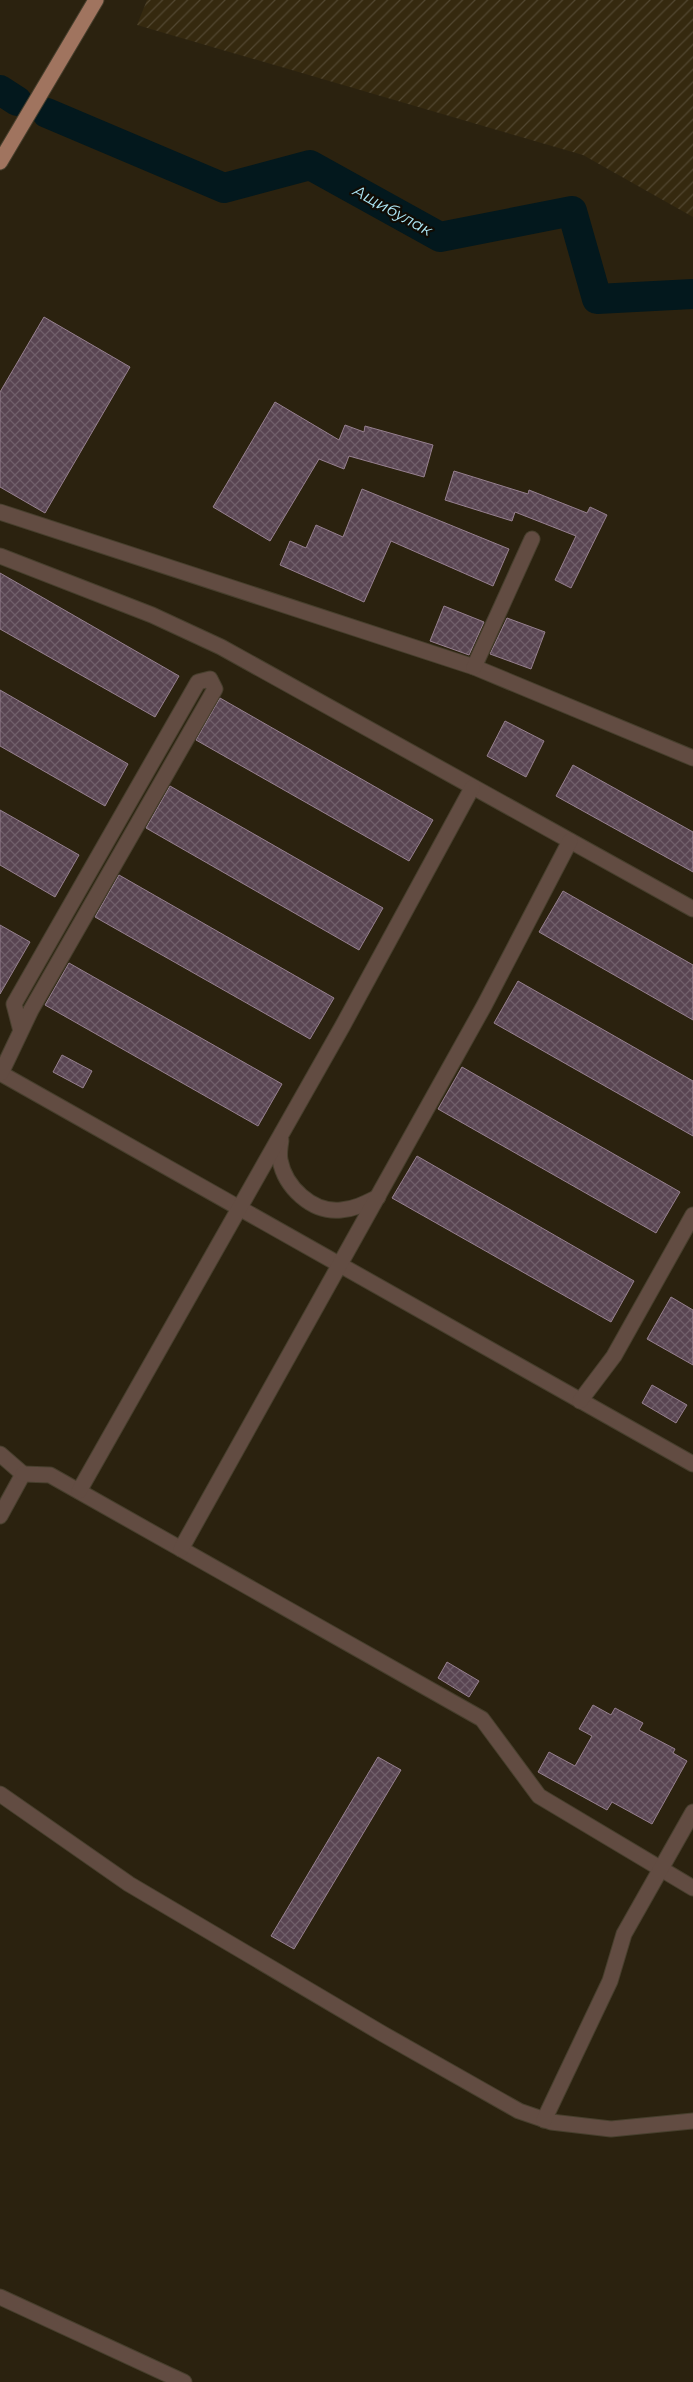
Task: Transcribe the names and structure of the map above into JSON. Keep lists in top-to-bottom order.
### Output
{
  "water": ["Ащибулак"]
}
